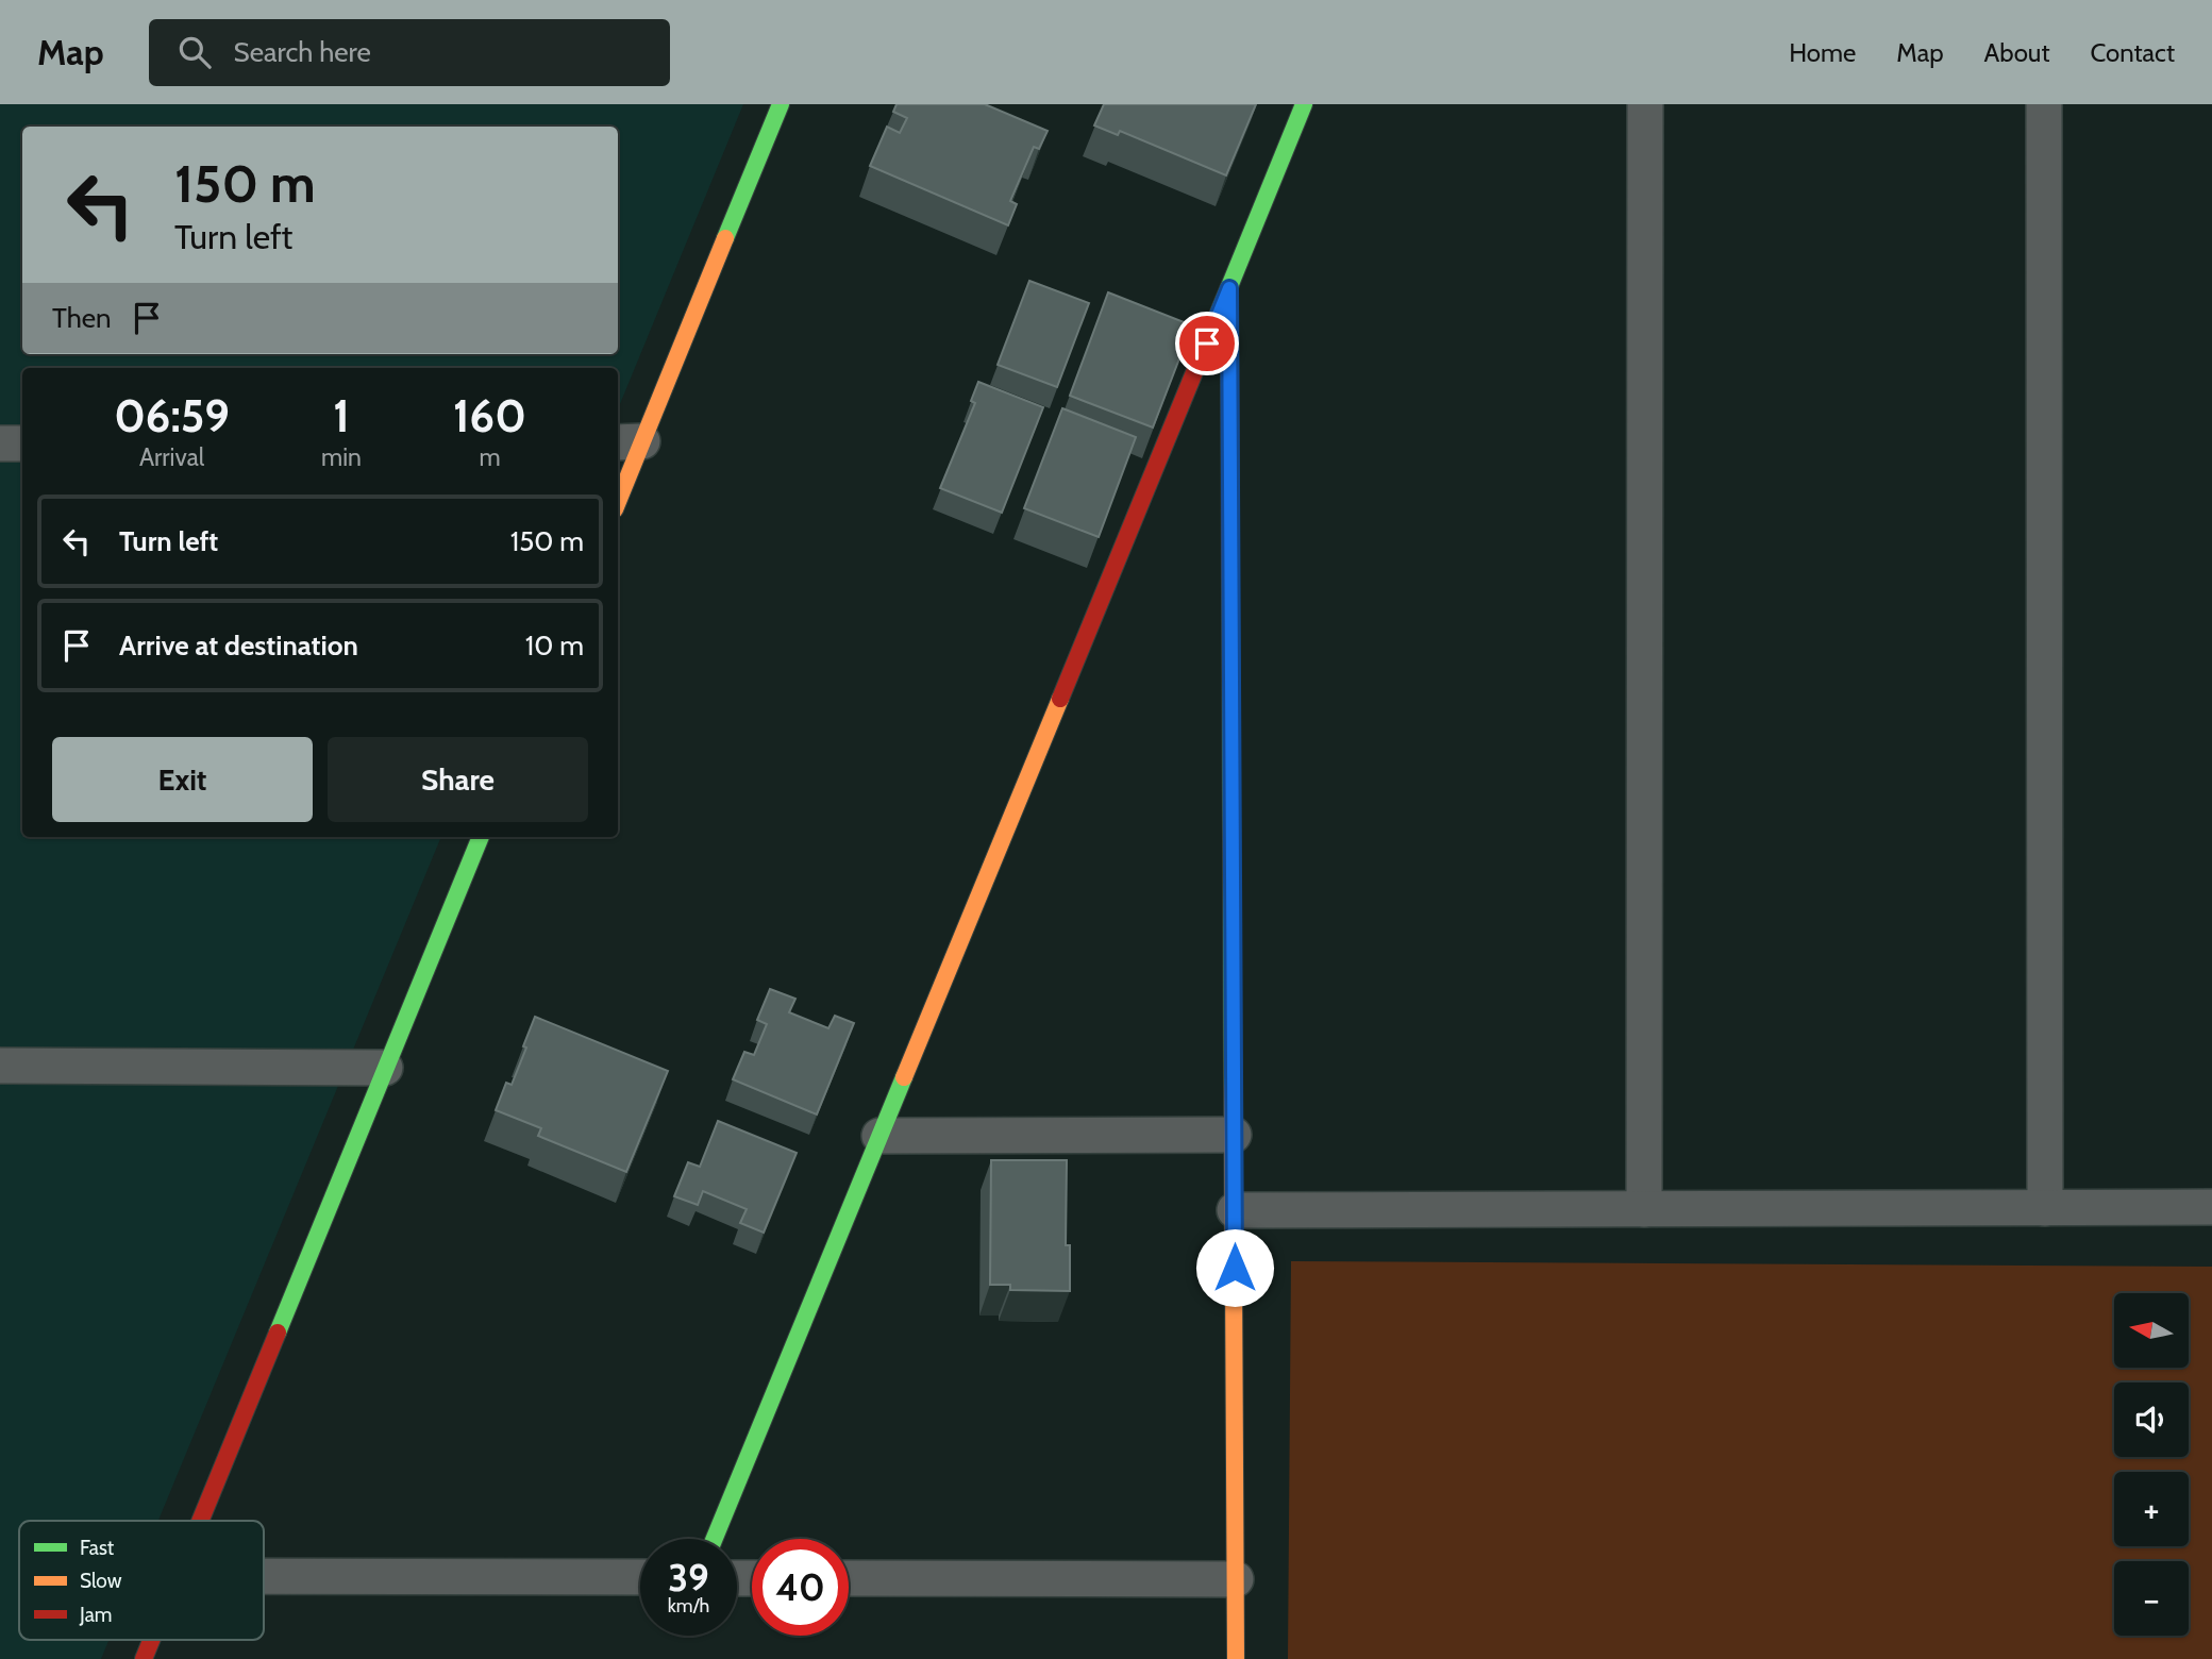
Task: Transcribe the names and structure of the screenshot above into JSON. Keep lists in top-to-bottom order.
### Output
{
  "legend": ["Fast", "Slow", "Jam"],
  "north": "left",
  "page": {
    "header": "Map",
    "search": "Search here",
    "nav": [
      "Home",
      "Map",
      "About",
      "Contact"
    ],
    "turn": ["150 m", "Turn left"],
    "then": "Then",
    "eta": [
      "06:59",
      "Arrival",
      "1",
      "min",
      "160",
      "m"
    ],
    "list": [
      {
        "name": "Turn left",
        "value": "150 m"
      },
      {
        "name": "Arrive at destination",
        "value": "10 m"
      }
    ],
    "buttons": ["Exit", "Share"],
    "map_buttons": ["+", "−"],
    "speed": "39 km/h",
    "limit": "40"
  }
}
